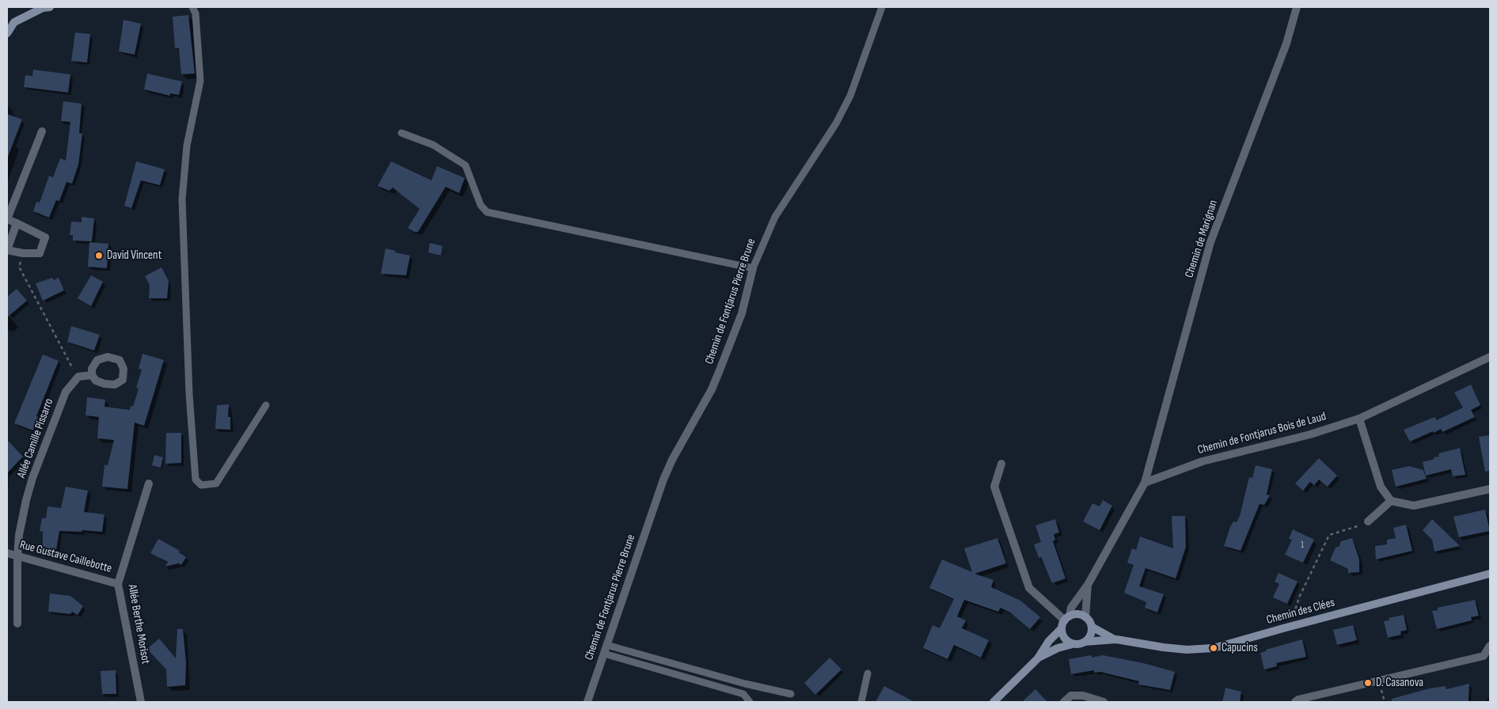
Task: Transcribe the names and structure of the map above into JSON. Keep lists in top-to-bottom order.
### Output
{
  "streets": {
    "street": [
      "Chemin de Marignan",
      "Chemin de Fontjarus Pierre Brune",
      "Chemin de Fontjarus Bois de Laud",
      "Allée Camille Pissarro",
      "Rue Gustave Caillebotte",
      "Chemin des Clées",
      "Allée Berthe Morisot"
    ]
  },
  "crossings": [
    ["Chemin de Marignan", "Chemin de Fontjarus Bois de Laud"],
    ["Allée Camille Pissarro", "Rue Gustave Caillebotte"],
    ["Rue Gustave Caillebotte", "Allée Berthe Morisot"]
  ],
  "places": ["David Vincent", "Capucins", "D. Casanova"],
  "house_numbers": ["1"]
}
